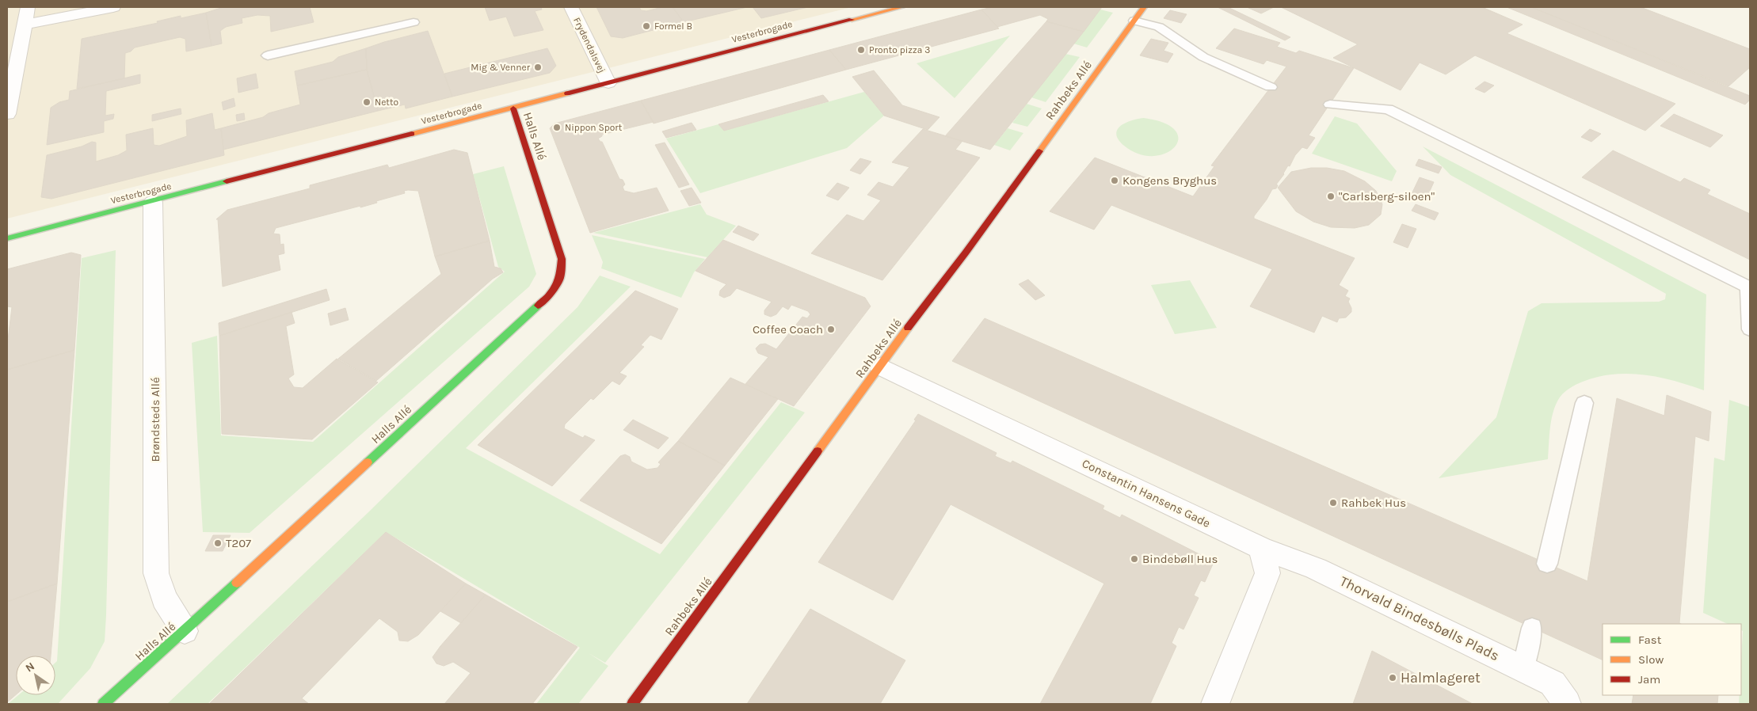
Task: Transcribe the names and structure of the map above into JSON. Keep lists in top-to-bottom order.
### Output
{
  "streets": {
    "street": [
      "Vesterbrogade",
      "Frydendalsvej",
      "Rahbeks Allé",
      "Halls Allé",
      "Brøndsteds Allé",
      "Constantin Hansens Gade",
      "Thorvald Bindesbølls Plads"
    ]
  },
  "crossings": [
    ["Vesterbrogade", "Frydendalsvej"],
    ["Vesterbrogade", "Halls Allé"],
    ["Vesterbrogade", "Brøndsteds Allé"],
    ["Rahbeks Allé", "Constantin Hansens Gade"],
    ["Halls Allé", "Brøndsteds Allé"],
    ["Constantin Hansens Gade", "Thorvald Bindesbølls Plads"]
  ],
  "places": [
    "Formel B",
    "Pronto pizza 3",
    "Mig & Venner",
    "Netto",
    "Nippon Sport",
    "Kongens Bryghus",
    "\"Carlsberg-siloen\"",
    "Coffee Coach",
    "Rahbek Hus",
    "T207",
    "Bindebøll Hus",
    "Halmlageret"
  ],
  "legend": ["Fast", "Slow", "Jam"],
  "north": "top left"
}
